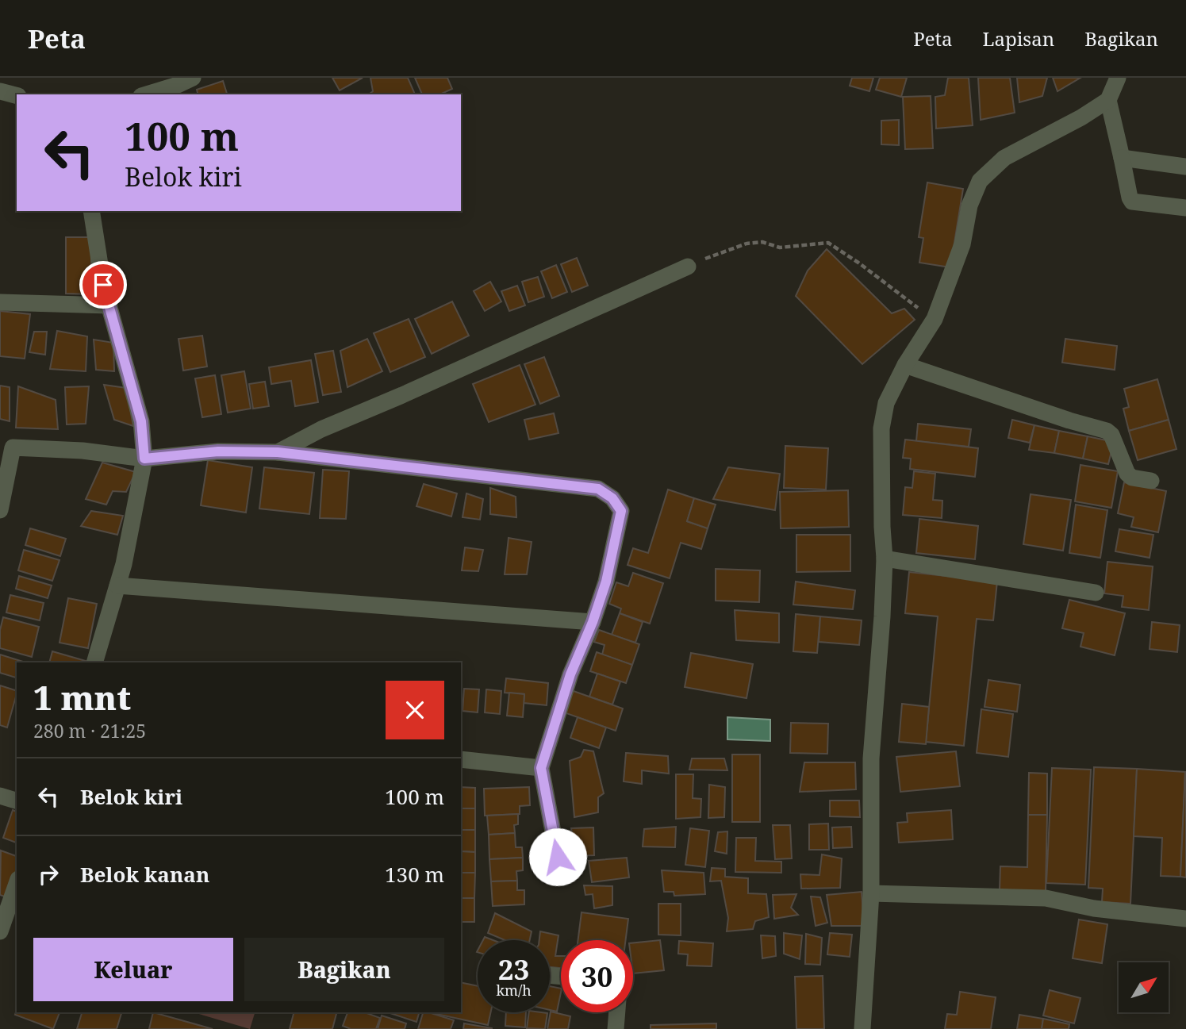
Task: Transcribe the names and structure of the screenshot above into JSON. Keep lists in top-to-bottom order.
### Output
{
  "north": "top right",
  "page": {
    "header": "Peta",
    "nav": ["Peta", "Lapisan", "Bagikan"],
    "turn": ["100 m", "Belok kiri"],
    "heading": ["1 mnt", "280 m · 21:25"],
    "list": [
      {
        "name": "Belok kiri",
        "value": "100 m"
      },
      {
        "name": "Belok kanan",
        "value": "130 m"
      }
    ],
    "buttons": ["Keluar", "Bagikan"],
    "speed": "23 km/h",
    "limit": "30"
  }
}
